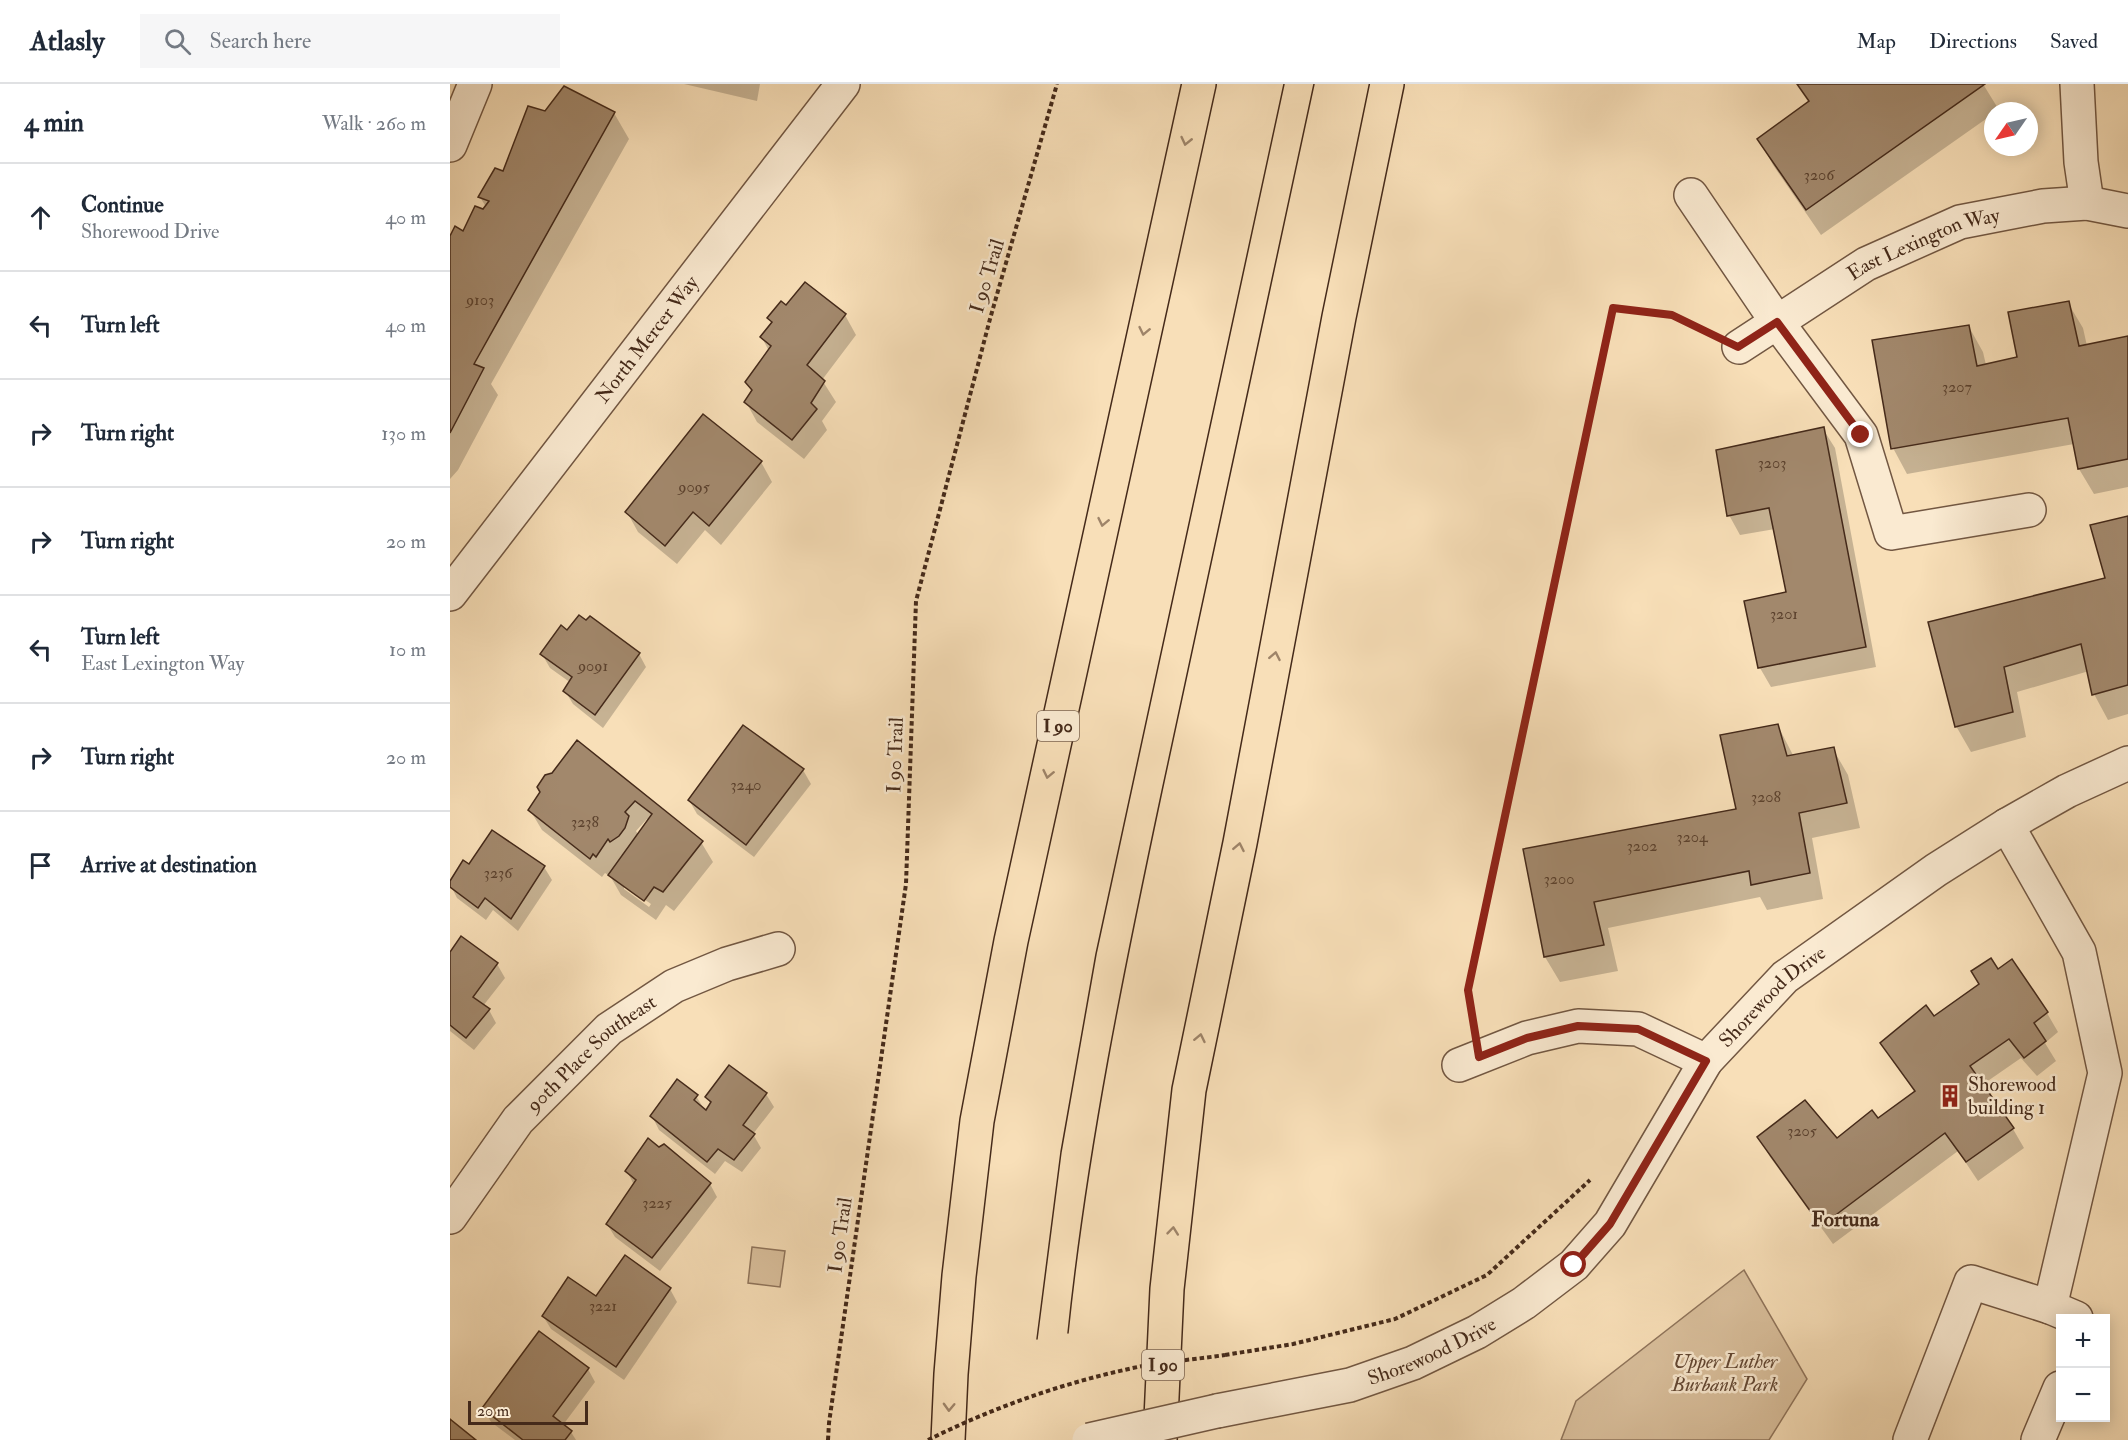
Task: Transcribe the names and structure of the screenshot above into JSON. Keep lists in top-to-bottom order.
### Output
{
  "streets": {
    "highway": ["I 90"],
    "street": [
      "East Lexington Way",
      "North Mercer Way",
      "Shorewood Drive",
      "90th Place Southeast"
    ],
    "path": ["I 90 Trail"]
  },
  "districts": ["Fortuna"],
  "parks": ["Upper Luther Burbank Park"],
  "places": {
    "building": ["Shorewood building 1"]
  },
  "house_numbers": [
    "3206",
    "9103",
    "3207",
    "3203",
    "9095",
    "3201",
    "9091",
    "3240",
    "3208",
    "3238",
    "3204",
    "3202",
    "3236",
    "3200",
    "3205",
    "3225",
    "3221"
  ],
  "scale_bar": "20 m",
  "north": "bottom left",
  "page": {
    "header": "Atlasly",
    "search": "Search here",
    "nav": ["Map", "Directions", "Saved"],
    "heading": ["4 min", "Walk · 260 m"],
    "list": [
      ["Continue", "Shorewood Drive", "40 m"],
      ["Turn left", "40 m"],
      ["Turn right", "130 m"],
      ["Turn right", "20 m"],
      ["Turn left", "East Lexington Way", "10 m"],
      ["Turn right", "20 m"],
      "Arrive at destination"
    ],
    "map_buttons": ["+", "−"],
    "scale": "20 m"
  }
}
